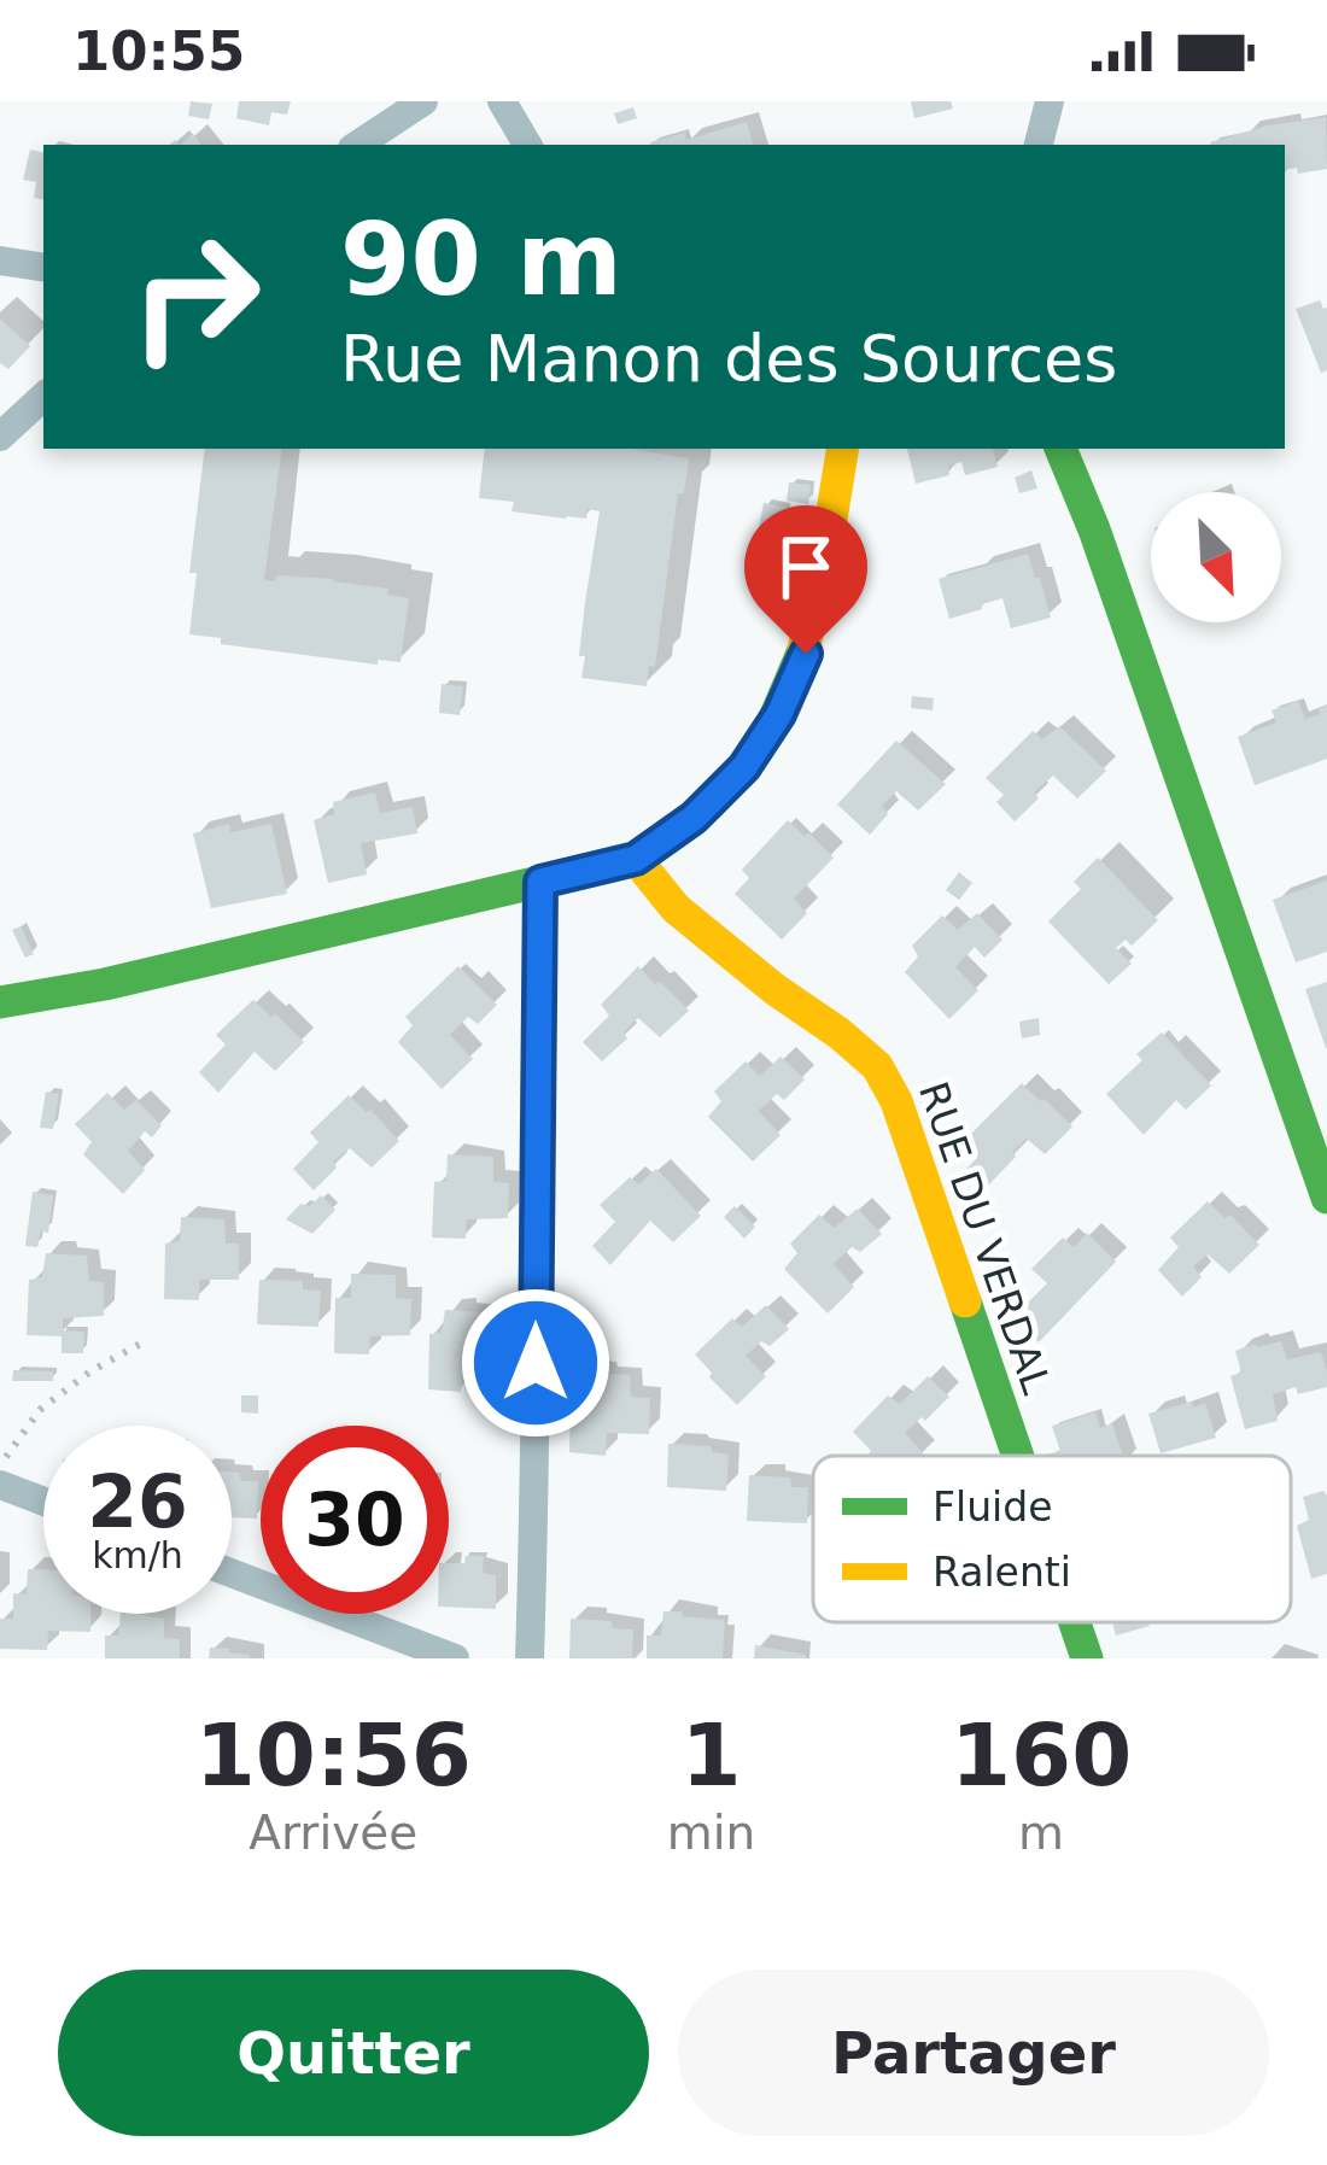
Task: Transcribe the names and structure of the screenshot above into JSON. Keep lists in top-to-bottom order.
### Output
{
  "streets": {
    "street": ["RUE DU VERDAL"]
  },
  "legend": ["Fluide", "Ralenti"],
  "north": "bottom right",
  "page": {
    "status": "10:55",
    "turn": ["90 m", "Rue Manon des Sources"],
    "speed": "26 km/h",
    "limit": "30",
    "eta": [
      "10:56",
      "Arrivée",
      "1",
      "min",
      "160",
      "m"
    ],
    "buttons": ["Quitter", "Partager"]
  }
}
